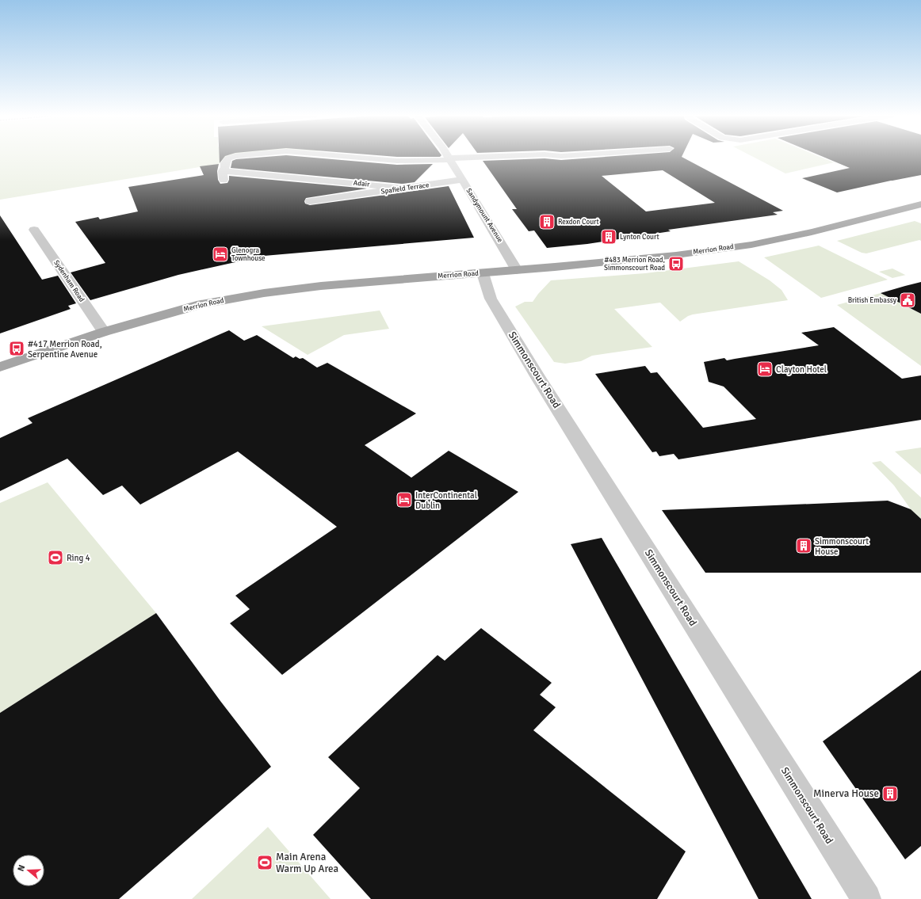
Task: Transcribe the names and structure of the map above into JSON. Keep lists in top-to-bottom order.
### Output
{
  "streets": {
    "main road": ["Merrion Road"],
    "street": [
      "Adair",
      "Spafield Terrace",
      "Sandymount Avenue",
      "Sydenham Road",
      "Simmonscourt Road"
    ]
  },
  "crossings": [
    ["Adair", "Spafield Terrace"],
    ["Adair", "Sandymount Avenue"],
    ["Spafield Terrace", "Sandymount Avenue"],
    ["Sandymount Avenue", "Merrion Road"],
    ["Merrion Road", "Sydenham Road"],
    ["Merrion Road", "Simmonscourt Road"]
  ],
  "places": {
    "building": [
      "Rexdon Court",
      "Lynton Court",
      "Simmonscourt House",
      "Minerva House"
    ],
    "hotel": ["Glenogra Townhouse", "Clayton Hotel", "InterContinental Dublin"],
    "bus stop": ["#483 Merrion Road, Simmonscourt Road", "#417 Merrion Road, Serpentine Avenue"],
    "public building": ["British Embassy"],
    "sports": ["Ring 4", "Main Arena Warm Up Area"]
  },
  "north": "left"
}
